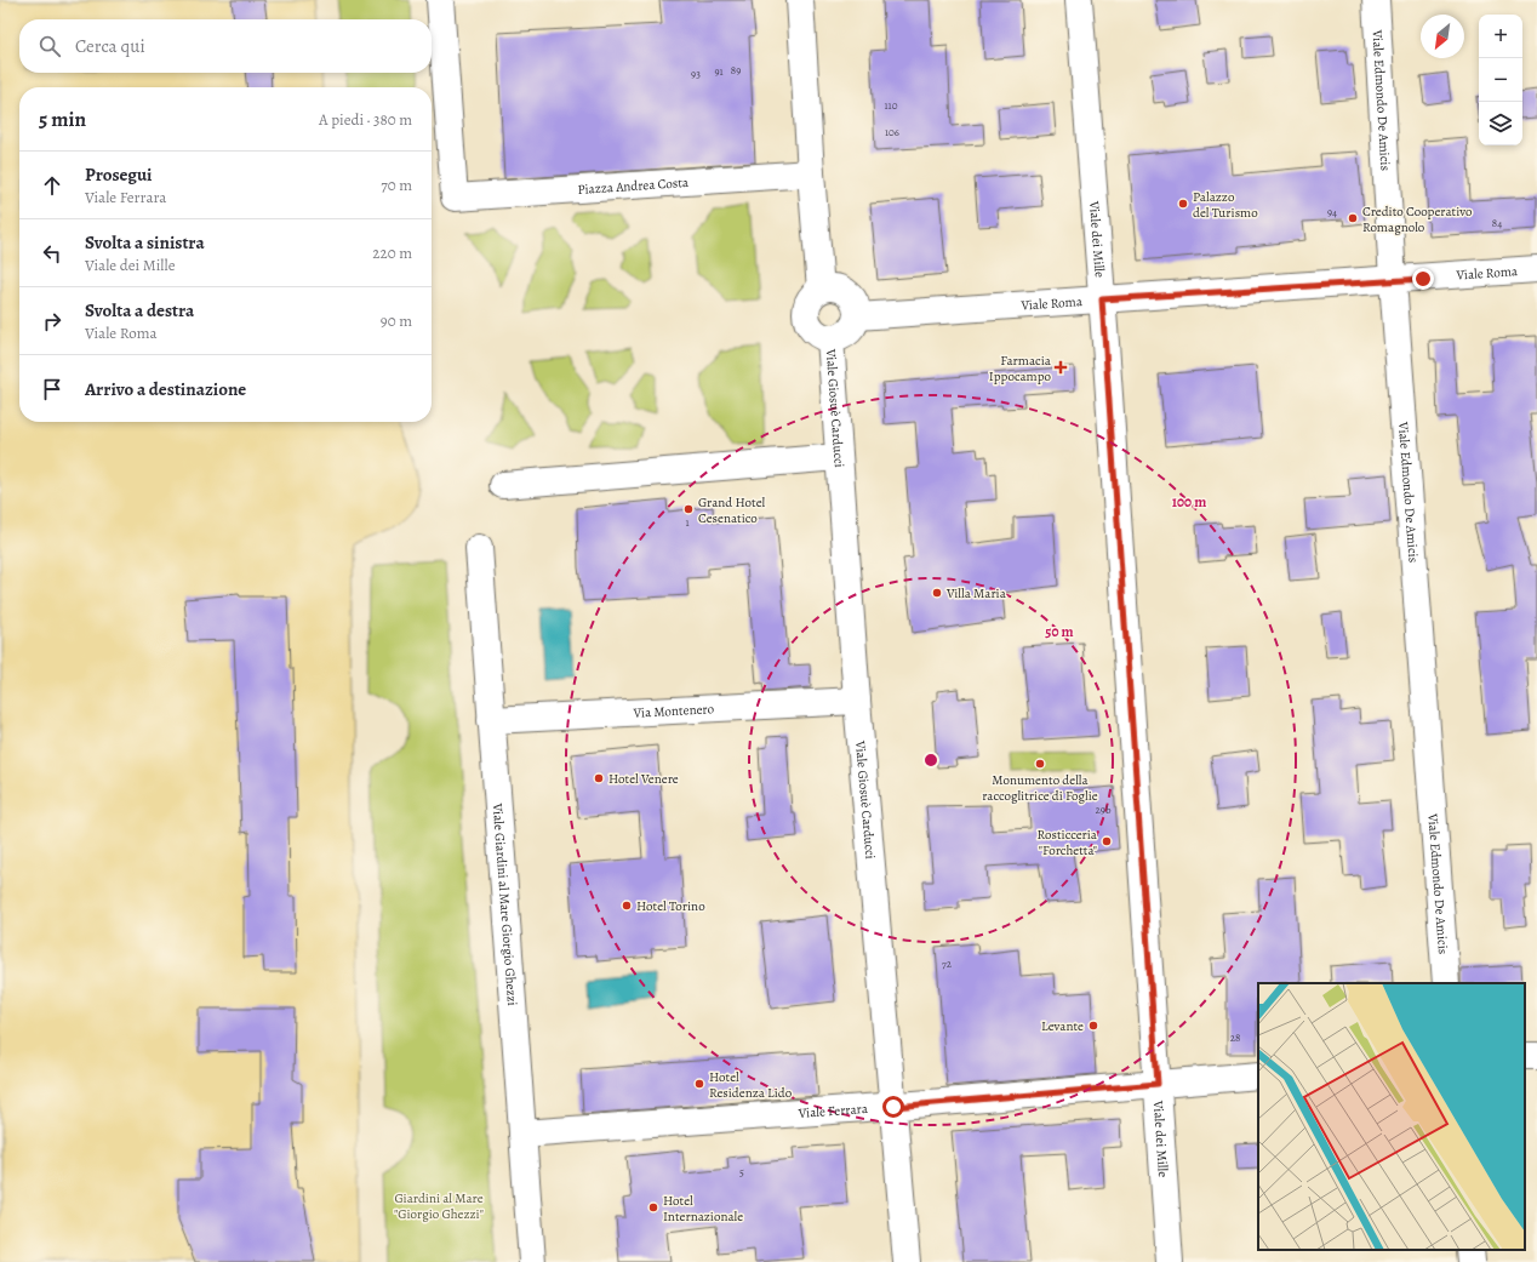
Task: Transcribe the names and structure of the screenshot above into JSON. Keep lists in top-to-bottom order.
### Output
{
  "streets": {
    "street": [
      "Viale Edmondo De Amicis",
      "Piazza Andrea Costa",
      "Viale dei Mille",
      "Viale Roma",
      "Viale Giosuè Carducci",
      "Via Montenero",
      "Viale Giardini al Mare Giorgio Ghezzi",
      "Viale Ferrara"
    ]
  },
  "crossings": [
    ["Viale Edmondo De Amicis", "Viale Roma"],
    ["Viale dei Mille", "Viale Roma"],
    ["Viale dei Mille", "Viale Ferrara"],
    ["Viale Roma", "Viale Giosuè Carducci"],
    ["Viale Giosuè Carducci", "Via Montenero"],
    ["Viale Giosuè Carducci", "Viale Ferrara"],
    ["Via Montenero", "Viale Giardini al Mare Giorgio Ghezzi"],
    ["Viale Giardini al Mare Giorgio Ghezzi", "Viale Ferrara"]
  ],
  "parks": ["Giardini al Mare \"Giorgio Ghezzi\""],
  "places": {
    "other": [
      "Palazzo del Turismo",
      "Credito Cooperativo Romagnolo",
      "Grand Hotel Cesenatico",
      "Villa Maria",
      "Monumento della raccoglitrice di Foglie",
      "Hotel Venere",
      "Rosticceria \"Forchetta\"",
      "Hotel Torino",
      "Levante",
      "Hotel Residenza Lido",
      "Hotel Internazionale"
    ],
    "health": ["Farmacia Ippocampo"]
  },
  "house_numbers": [
    "89",
    "91",
    "93",
    "110",
    "106",
    "94",
    "84",
    "1",
    "29b",
    "72",
    "28",
    "5"
  ],
  "north": "bottom left",
  "page": {
    "map_buttons": ["+", "−"],
    "search": "Cerca qui",
    "heading": ["5 min", "A piedi · 380 m"],
    "list": [
      ["Prosegui", "Viale Ferrara", "70 m"],
      ["Svolta a sinistra", "Viale dei Mille", "220 m"],
      ["Svolta a destra", "Viale Roma", "90 m"],
      "Arrivo a destinazione"
    ]
  },
  "rings": ["100 m", "50 m"]
}
